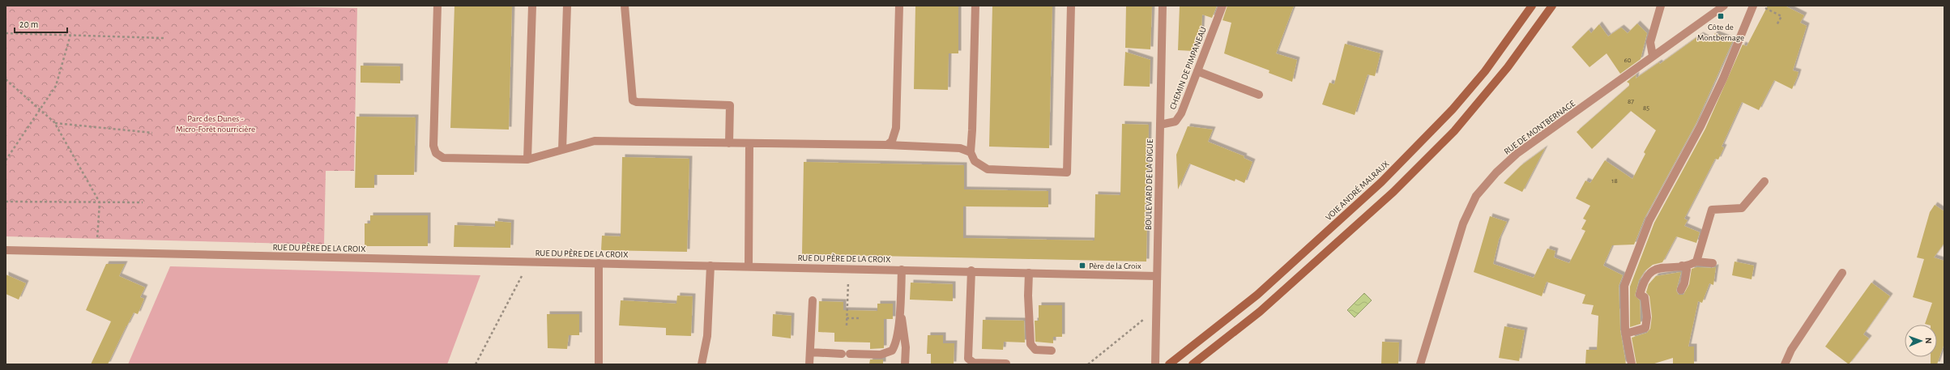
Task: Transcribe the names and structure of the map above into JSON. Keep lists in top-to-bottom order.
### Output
{
  "streets": {
    "main road": ["VOIE ANDRÉ MALRAUX"],
    "street": [
      "CHEMIN DE PIMPANEAU",
      "RUE DE MONTBERNAGE",
      "BOULEVARD DE LA DIGUE",
      "RUE DU PÈRE DE LA CROIX"
    ]
  },
  "crossings": [
    ["CHEMIN DE PIMPANEAU", "BOULEVARD DE LA DIGUE"],
    ["BOULEVARD DE LA DIGUE", "RUE DU PÈRE DE LA CROIX"]
  ],
  "parks": ["Parc des Dunes - Micro-Forêt nourricière"],
  "places": {
    "transit": ["Côte de Montbernage", "Père de la Croix"]
  },
  "house_numbers": [
    "60",
    "87",
    "85",
    "18"
  ],
  "scale_bar": "20 m",
  "north": "right"
}
